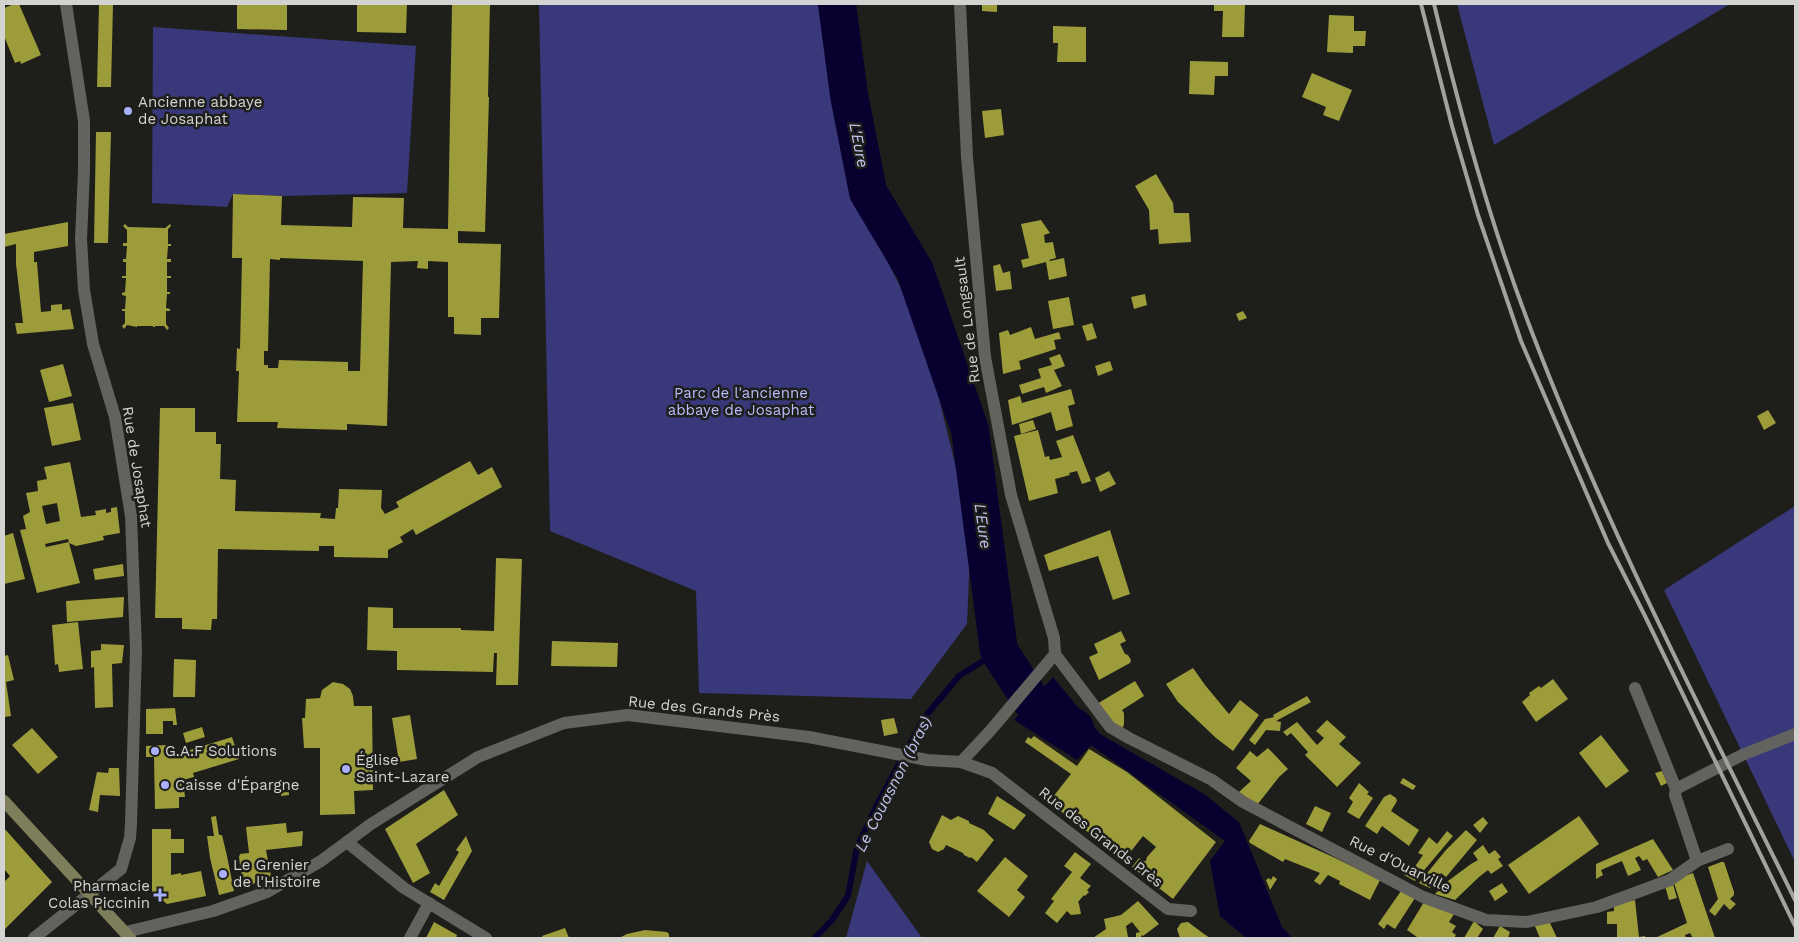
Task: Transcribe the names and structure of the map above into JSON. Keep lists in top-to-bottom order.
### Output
{
  "streets": {
    "street": [
      "Rue de Longsault",
      "Rue de Josaphat",
      "Rue des Grands Près",
      "Rue d'Ouarville"
    ]
  },
  "crossings": [
    ["Rue de Longsault", "Rue d'Ouarville"]
  ],
  "water": ["L'Eure", "Le Couasnon (bras)"],
  "parks": ["Parc de l'ancienne abbaye de Josaphat"],
  "places": {
    "other": [
      "Ancienne abbaye de Josaphat",
      "G.A.F Solutions",
      "Église Saint-Lazare",
      "Caisse d'Épargne",
      "Le Grenier de l'Histoire"
    ],
    "health": ["Pharmacie Colas Piccinin"]
  }
}
